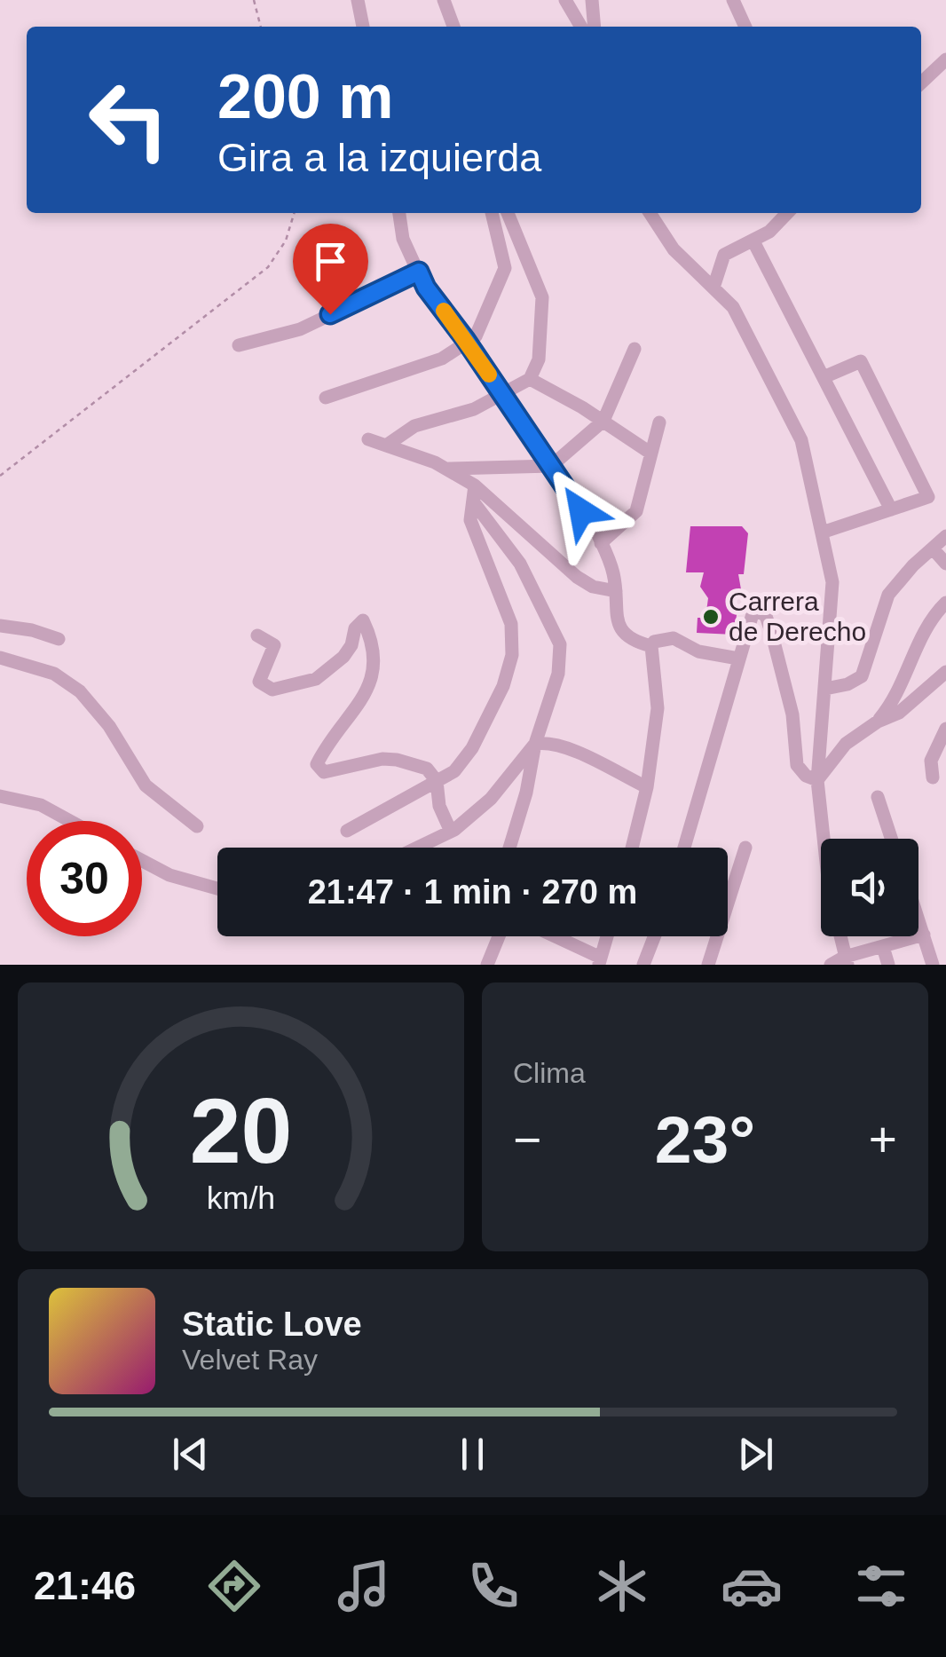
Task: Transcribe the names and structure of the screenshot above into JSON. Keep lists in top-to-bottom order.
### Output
{
  "places": ["Carrera de Derecho"],
  "page": {
    "turn": ["200 m", "Gira a la izquierda"],
    "limit": "30",
    "trip": "21:47 · 1 min · 270 m",
    "tile": "Clima",
    "heat": ["−", "23°", "+"],
    "song": ["Static Love", "Velvet Ray"],
    "tabs": "21:46",
    "gauge": ["20", "km/h"]
  }
}
